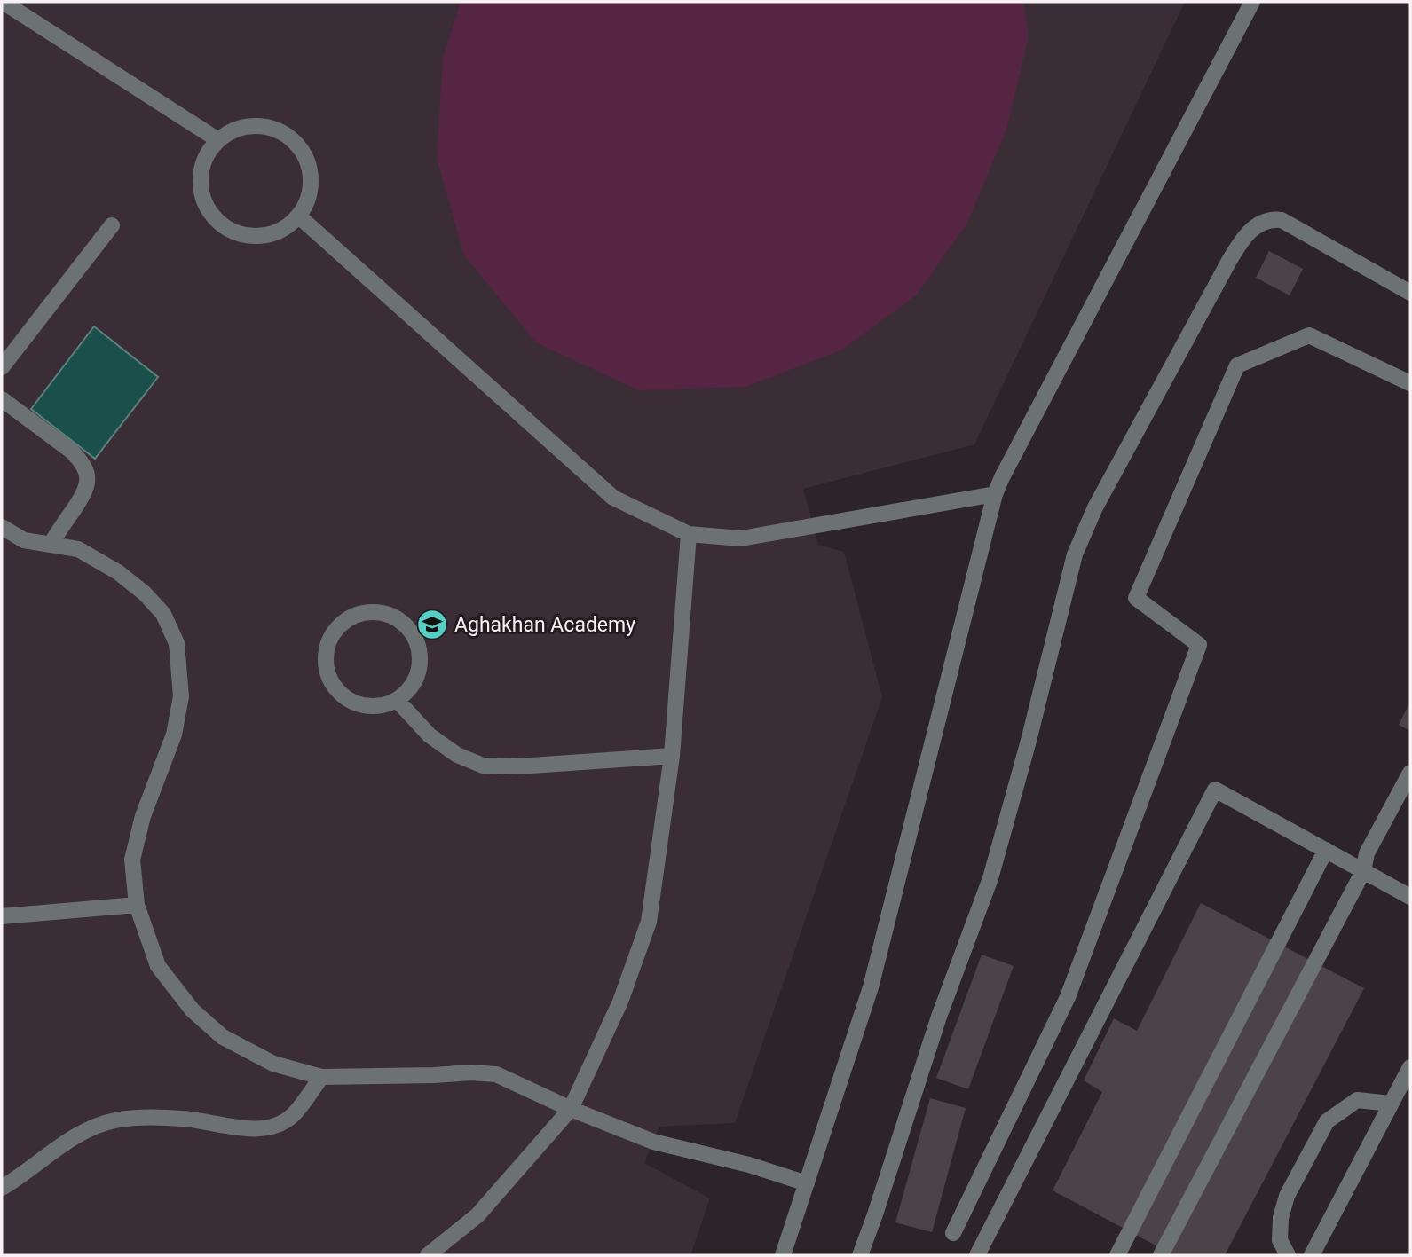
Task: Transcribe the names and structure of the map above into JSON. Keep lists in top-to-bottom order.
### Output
{
  "places": {
    "school or university": ["Aghakhan Academy"]
  }
}
